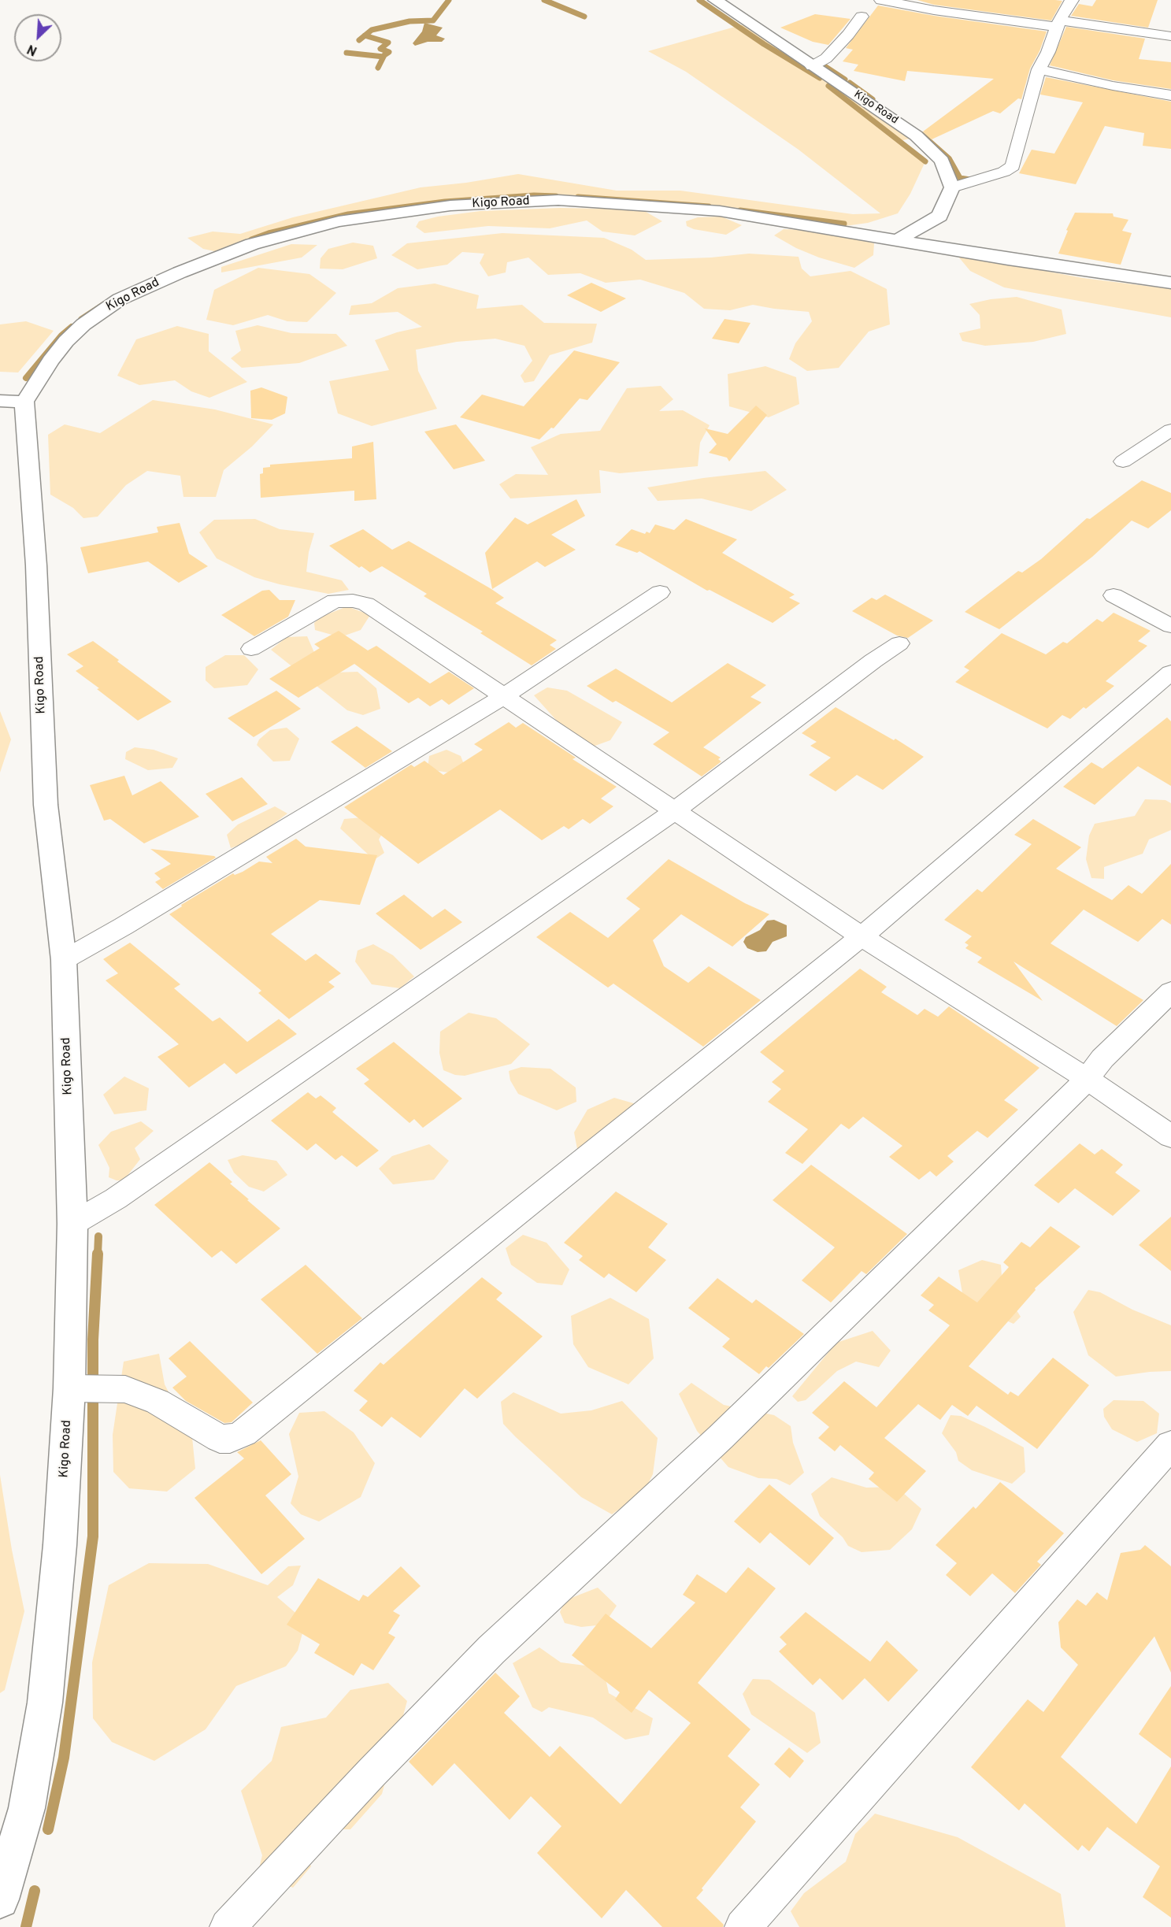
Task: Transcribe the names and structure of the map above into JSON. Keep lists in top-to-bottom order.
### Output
{
  "streets": {
    "street": ["Kigo Road"]
  },
  "north": "bottom left"
}
